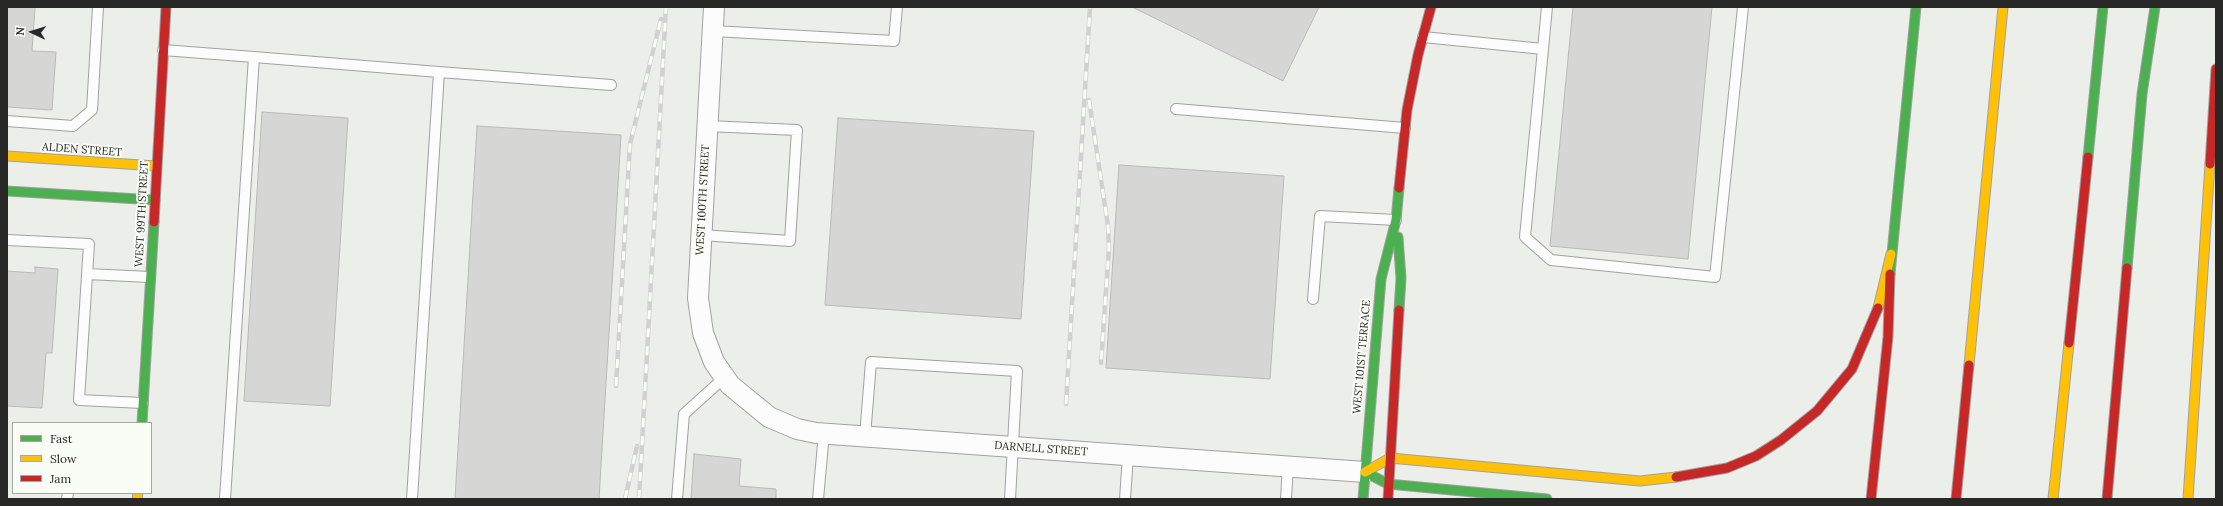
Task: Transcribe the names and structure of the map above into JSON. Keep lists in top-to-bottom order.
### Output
{
  "streets": {
    "main road": ["ALDEN STREET", "WEST 99TH STREET", "WEST 101ST TERRACE"],
    "street": ["WEST 100TH STREET", "DARNELL STREET"]
  },
  "crossings": [
    ["ALDEN STREET", "WEST 99TH STREET"],
    ["WEST 100TH STREET", "DARNELL STREET"],
    ["WEST 101ST TERRACE", "DARNELL STREET"]
  ],
  "legend": ["Fast", "Slow", "Jam"],
  "north": "left"
}
